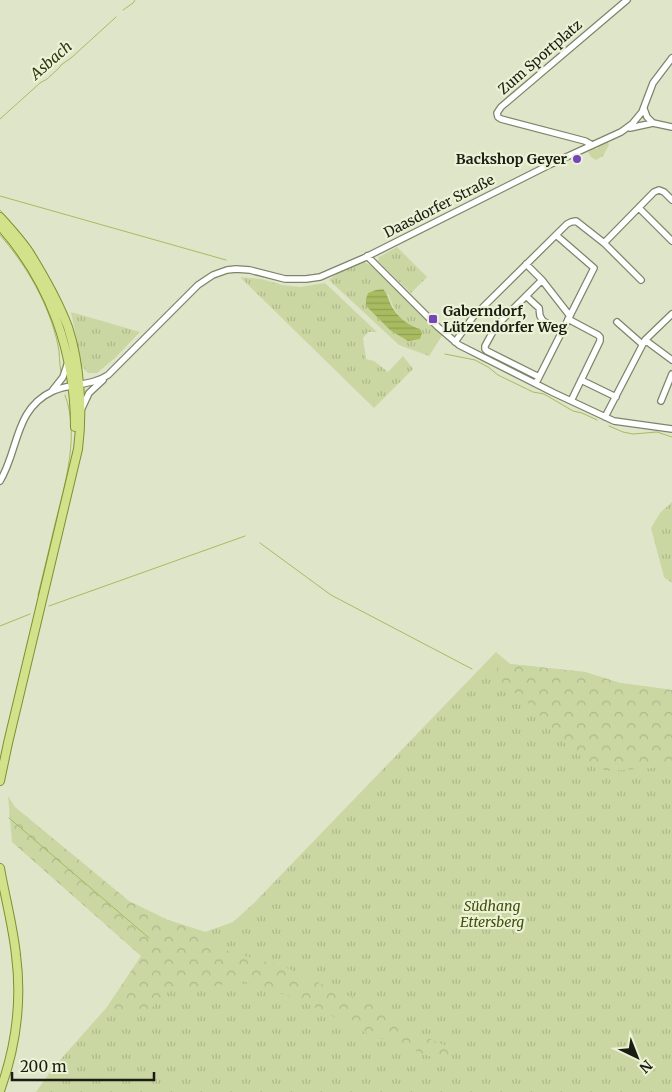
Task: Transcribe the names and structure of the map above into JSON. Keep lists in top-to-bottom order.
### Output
{
  "streets": {
    "street": ["Zum Sportplatz", "Daasdorfer Straße"]
  },
  "crossings": [
    ["Zum Sportplatz", "Daasdorfer Straße"]
  ],
  "water": ["Asbach"],
  "parks": ["Südhang Ettersberg"],
  "places": {
    "other": ["Backshop Geyer"],
    "transit": ["Gaberndorf, Lützendorfer Weg"]
  },
  "scale_bar": "200 m",
  "north": "bottom right"
}
